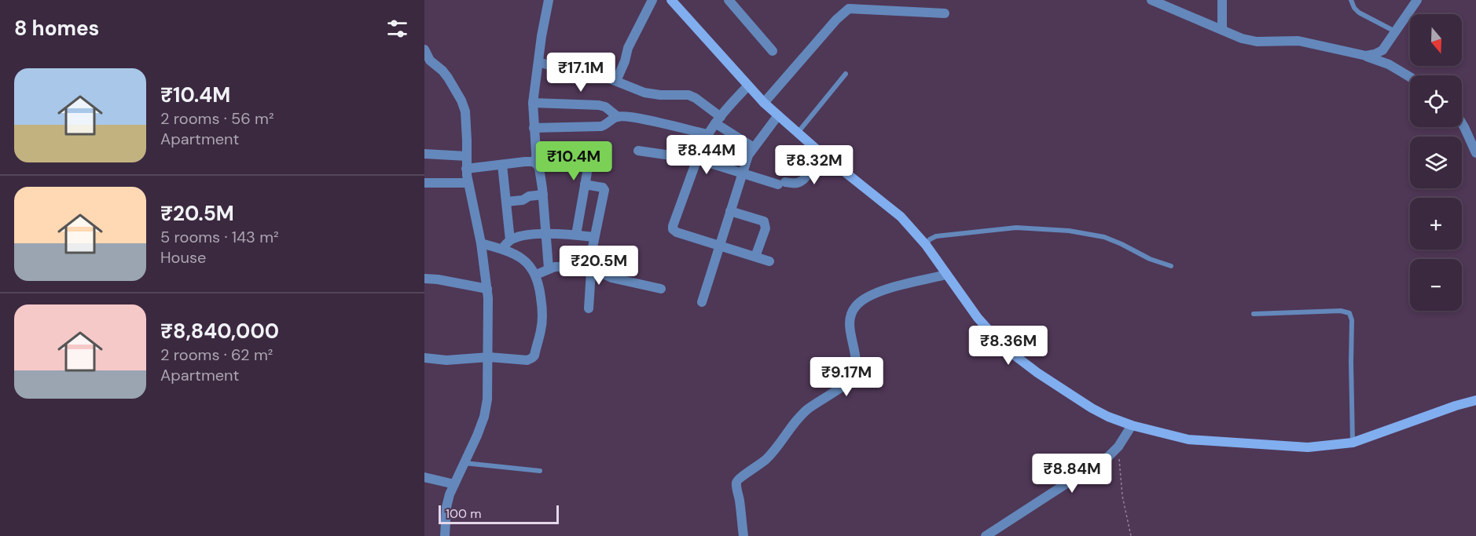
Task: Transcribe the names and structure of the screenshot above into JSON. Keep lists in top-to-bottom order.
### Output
{
  "scale_bar": "100 m",
  "north": "bottom",
  "page": {
    "heading": "8 homes",
    "map_buttons": ["+", "−"],
    "price": [
      "₹17.1M",
      "₹8.44M",
      "₹10.4M",
      "₹8.32M",
      "₹20.5M",
      "₹8.36M",
      "₹9.17M",
      "₹8.84M"
    ],
    "list": [
      {
        "name": "₹10.4M",
        "note": "2 rooms · 56 m² · Apartment"
      },
      {
        "name": "₹20.5M",
        "note": "5 rooms · 143 m² · House"
      },
      {
        "name": "₹8,840,000",
        "note": "2 rooms · 62 m² · Apartment"
      }
    ],
    "scale": "100 m"
  }
}
